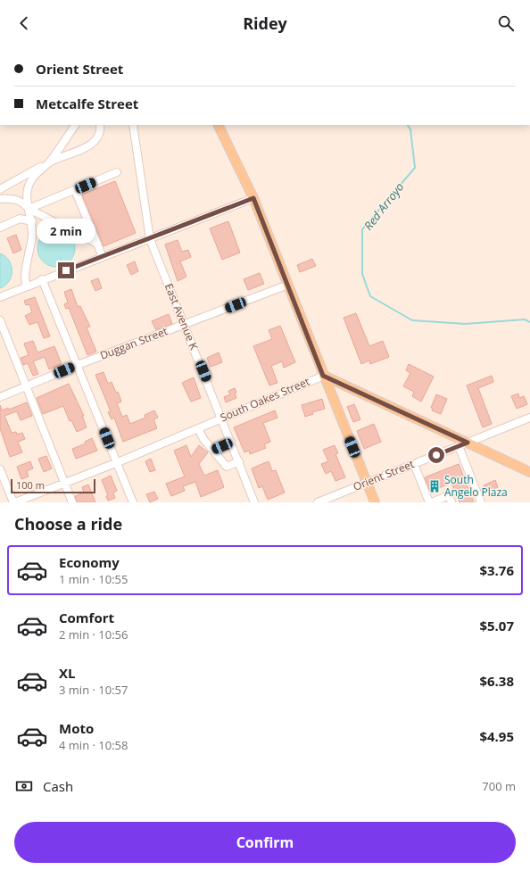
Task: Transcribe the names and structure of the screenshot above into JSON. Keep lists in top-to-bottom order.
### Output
{
  "streets": {
    "main road": ["South Oakes Street"],
    "street": ["East Avenue K", "Duggan Street", "Orient Street"]
  },
  "crossings": [
    ["East Avenue K", "Duggan Street"],
    ["East Avenue K", "South Oakes Street"],
    ["South Oakes Street", "Orient Street"]
  ],
  "water": ["Red Arroyo"],
  "places": {
    "building": ["South Angelo Plaza"]
  },
  "scale_bar": "100 m",
  "page": {
    "header": "Ridey",
    "banner": ["Orient Street", "Metcalfe Street"],
    "bubble": "2 min",
    "scale": "100 m",
    "heading": "Choose a ride",
    "list": [
      {
        "name": "Economy",
        "note": "1 min · 10:55",
        "value": "$3.76"
      },
      {
        "name": "Comfort",
        "note": "2 min · 10:56",
        "value": "$5.07"
      },
      {
        "name": "XL",
        "note": "3 min · 10:57",
        "value": "$6.38"
      },
      {
        "name": "Moto",
        "note": "4 min · 10:58",
        "value": "$4.95"
      }
    ],
    "pay": ["Cash", "700 m"],
    "buttons": "Confirm"
  }
}
